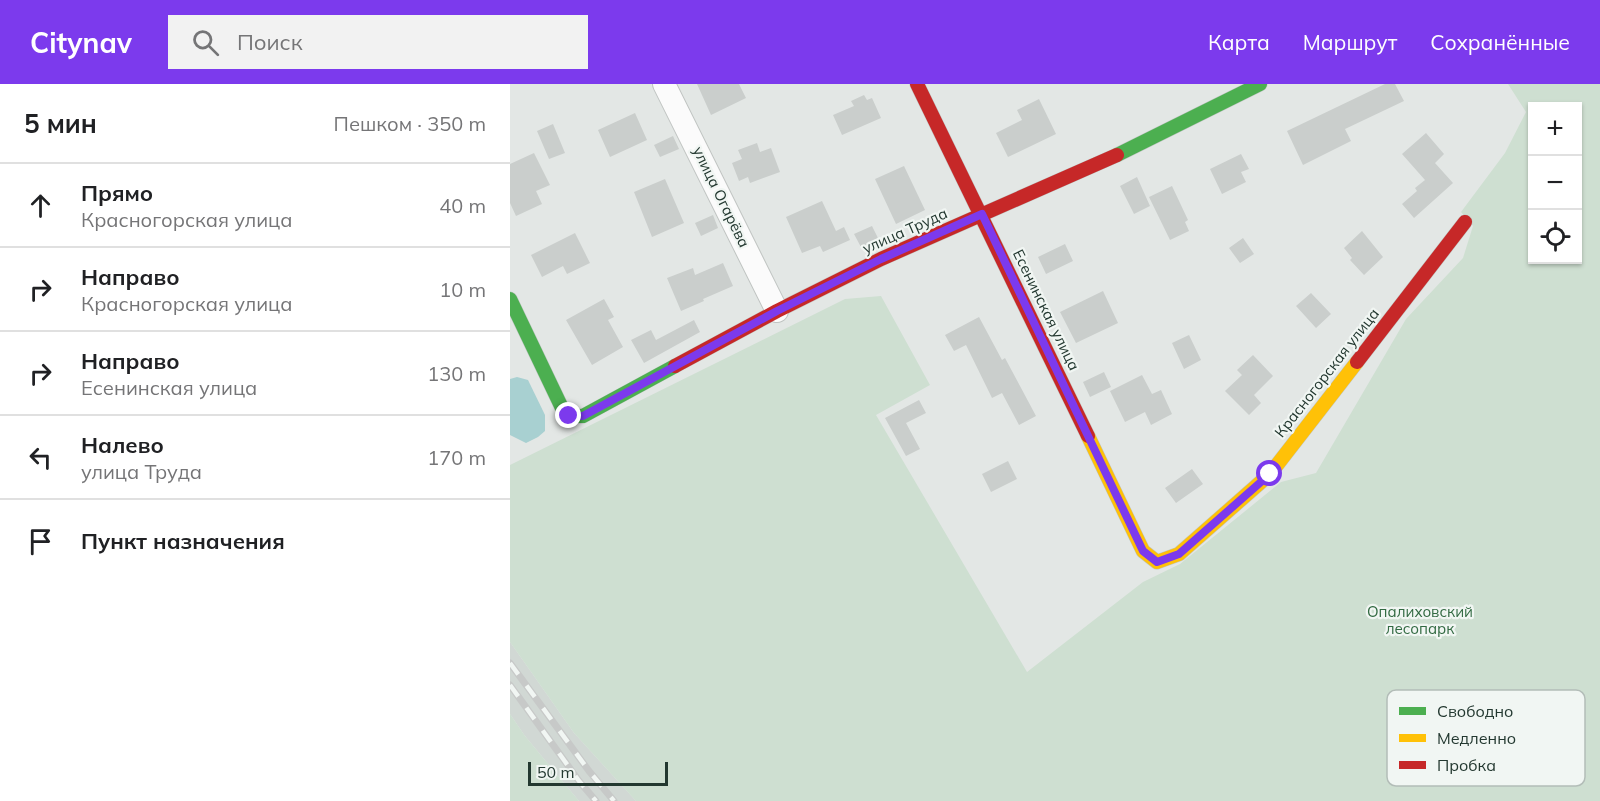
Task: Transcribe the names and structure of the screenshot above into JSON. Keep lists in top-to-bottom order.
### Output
{
  "streets": {
    "street": [
      "улица Огарёва",
      "улица Труда",
      "Есенинская улица",
      "Красногорская улица"
    ]
  },
  "crossings": [
    ["улица Огарёва", "улица Труда"],
    ["улица Труда", "Есенинская улица"],
    ["Есенинская улица", "Красногорская улица"]
  ],
  "parks": ["Опалиховский лесопарк"],
  "legend": ["Свободно", "Медленно", "Пробка"],
  "scale_bar": "50 m",
  "page": {
    "header": "Citynav",
    "search": "Поиск",
    "nav": ["Карта", "Маршрут", "Сохранённые"],
    "heading": ["5 мин", "Пешком · 350 m"],
    "map_buttons": ["+", "−"],
    "list": [
      ["Прямо", "Красногорская улица", "40 m"],
      ["Направо", "Красногорская улица", "10 m"],
      ["Направо", "Есенинская улица", "130 m"],
      ["Налево", "улица Труда", "170 m"],
      "Пункт назначения"
    ],
    "scale": "50 m"
  }
}
